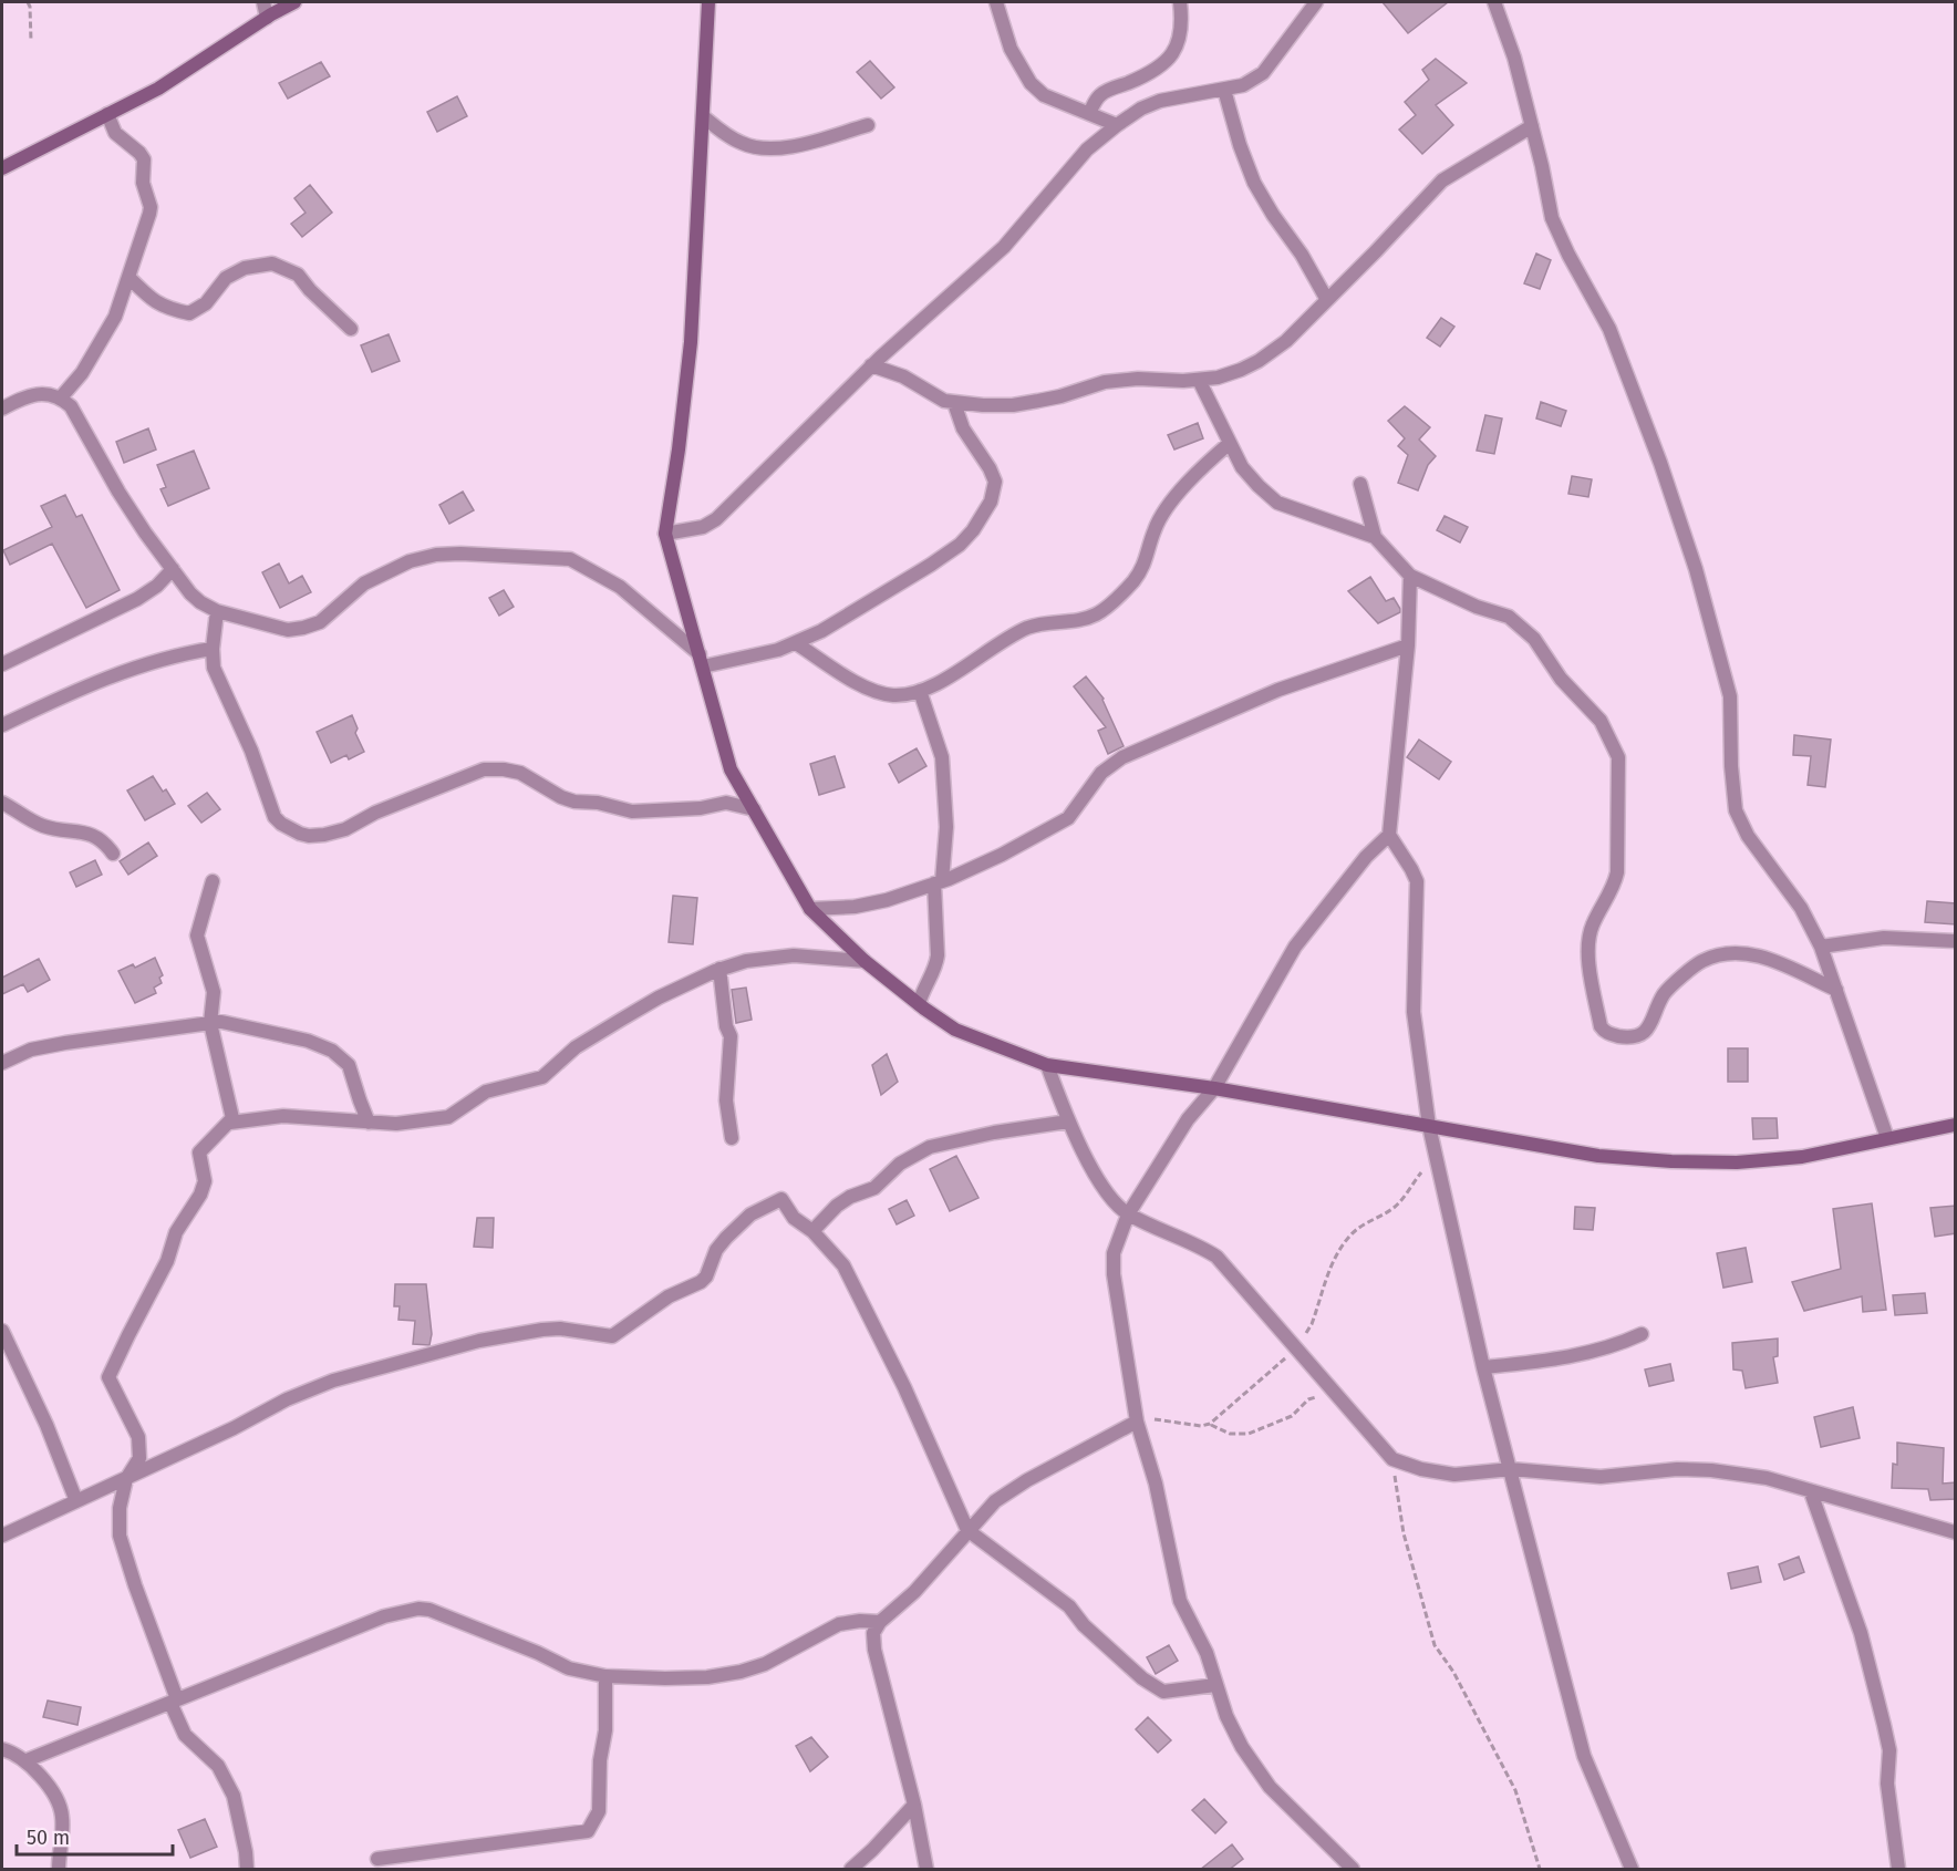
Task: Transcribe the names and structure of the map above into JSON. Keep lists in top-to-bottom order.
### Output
{
  "scale_bar": "50 m"
}
